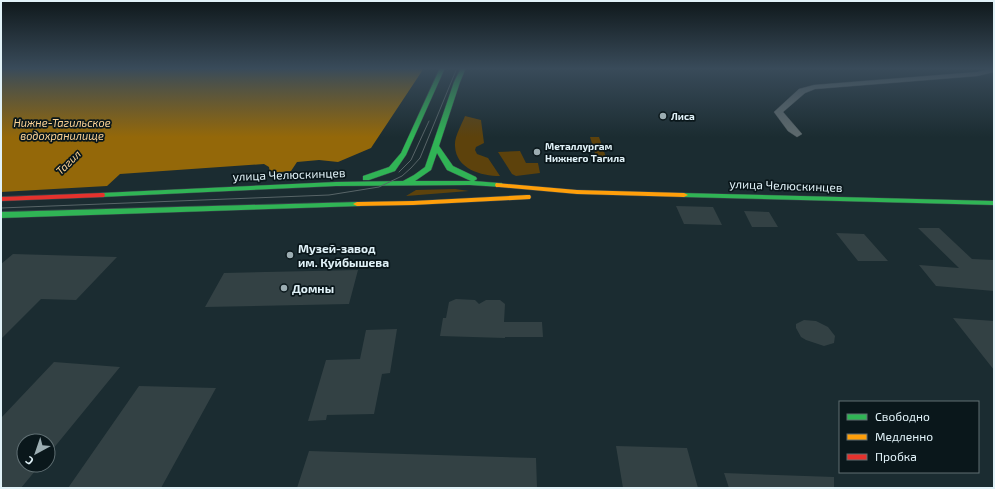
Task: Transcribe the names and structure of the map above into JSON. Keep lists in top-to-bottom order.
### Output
{
  "streets": {
    "main road": ["улица Челюскинцев"]
  },
  "water": ["Нижне-Тагильское водохранилище", "Тагил"],
  "places": [
    "Лиса",
    "Металлургам Нижнего Тагила",
    "Музей-завод им. Куйбышева",
    "Домны"
  ],
  "legend": ["Свободно", "Медленно", "Пробка"],
  "north": "bottom left"
}
